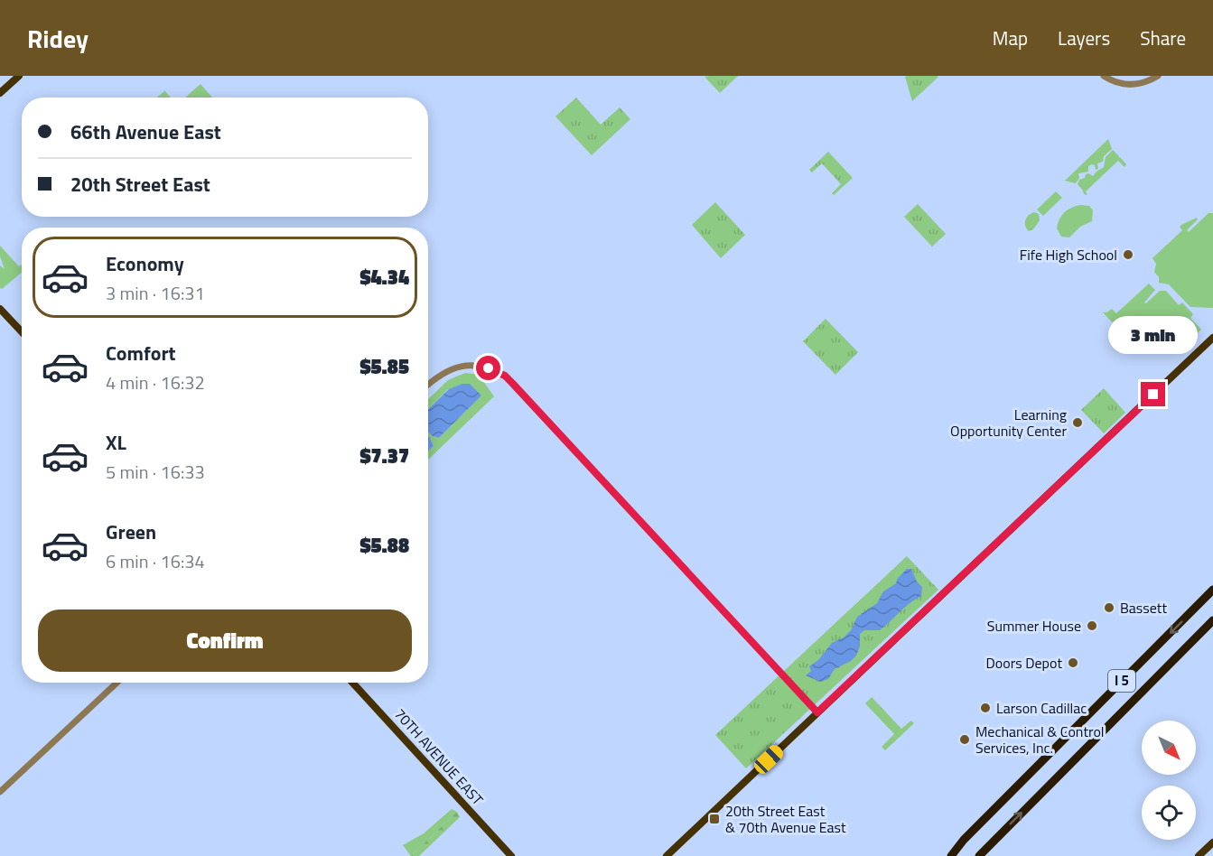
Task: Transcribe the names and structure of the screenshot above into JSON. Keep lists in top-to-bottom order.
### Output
{
  "streets": {
    "highway": ["I 5"],
    "main road": ["70TH AVENUE EAST"]
  },
  "places": {
    "other": [
      "Fife High School",
      "Learning Opportunity Center",
      "Bassett",
      "Summer House",
      "Doors Depot",
      "Larson Cadillac",
      "Mechanical & Control Services, Inc."
    ],
    "transit": ["20th Street East & 70th Avenue East"]
  },
  "north": "bottom right",
  "page": {
    "header": "Ridey",
    "nav": ["Map", "Layers", "Share"],
    "banner": ["66th Avenue East", "20th Street East"],
    "list": [
      {
        "name": "Economy",
        "note": "3 min · 16:31",
        "value": "$4.34"
      },
      {
        "name": "Comfort",
        "note": "4 min · 16:32",
        "value": "$5.85"
      },
      {
        "name": "XL",
        "note": "5 min · 16:33",
        "value": "$7.37"
      },
      {
        "name": "Green",
        "note": "6 min · 16:34",
        "value": "$5.88"
      }
    ],
    "bubble": "3 min",
    "buttons": "Confirm"
  }
}
